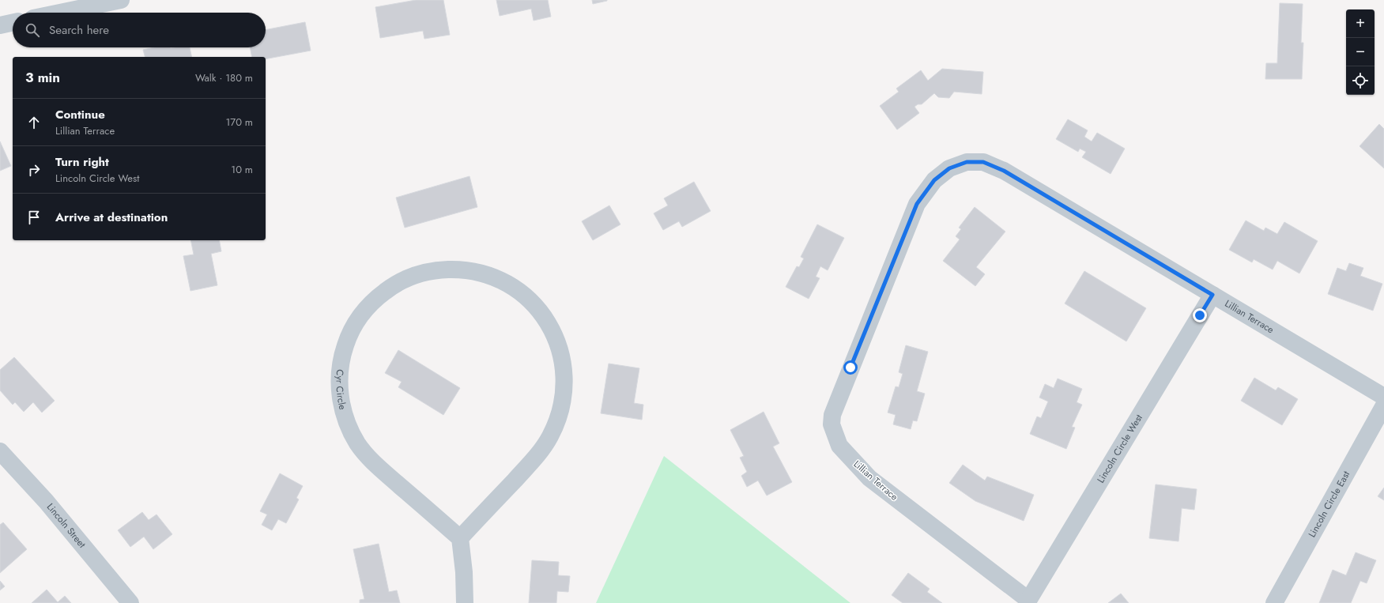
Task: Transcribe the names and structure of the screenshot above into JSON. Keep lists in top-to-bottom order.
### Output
{
  "streets": {
    "street": [
      "Lillian Terrace",
      "Cyr Circle",
      "Lincoln Circle West",
      "Lincoln Circle East",
      "Lincoln Street"
    ]
  },
  "crossings": [
    ["Lillian Terrace", "Lincoln Circle West"]
  ],
  "page": {
    "map_buttons": ["+", "−"],
    "search": "Search here",
    "heading": ["3 min", "Walk · 180 m"],
    "list": [
      ["Continue", "Lillian Terrace", "170 m"],
      ["Turn right", "Lincoln Circle West", "10 m"],
      "Arrive at destination"
    ]
  }
}
